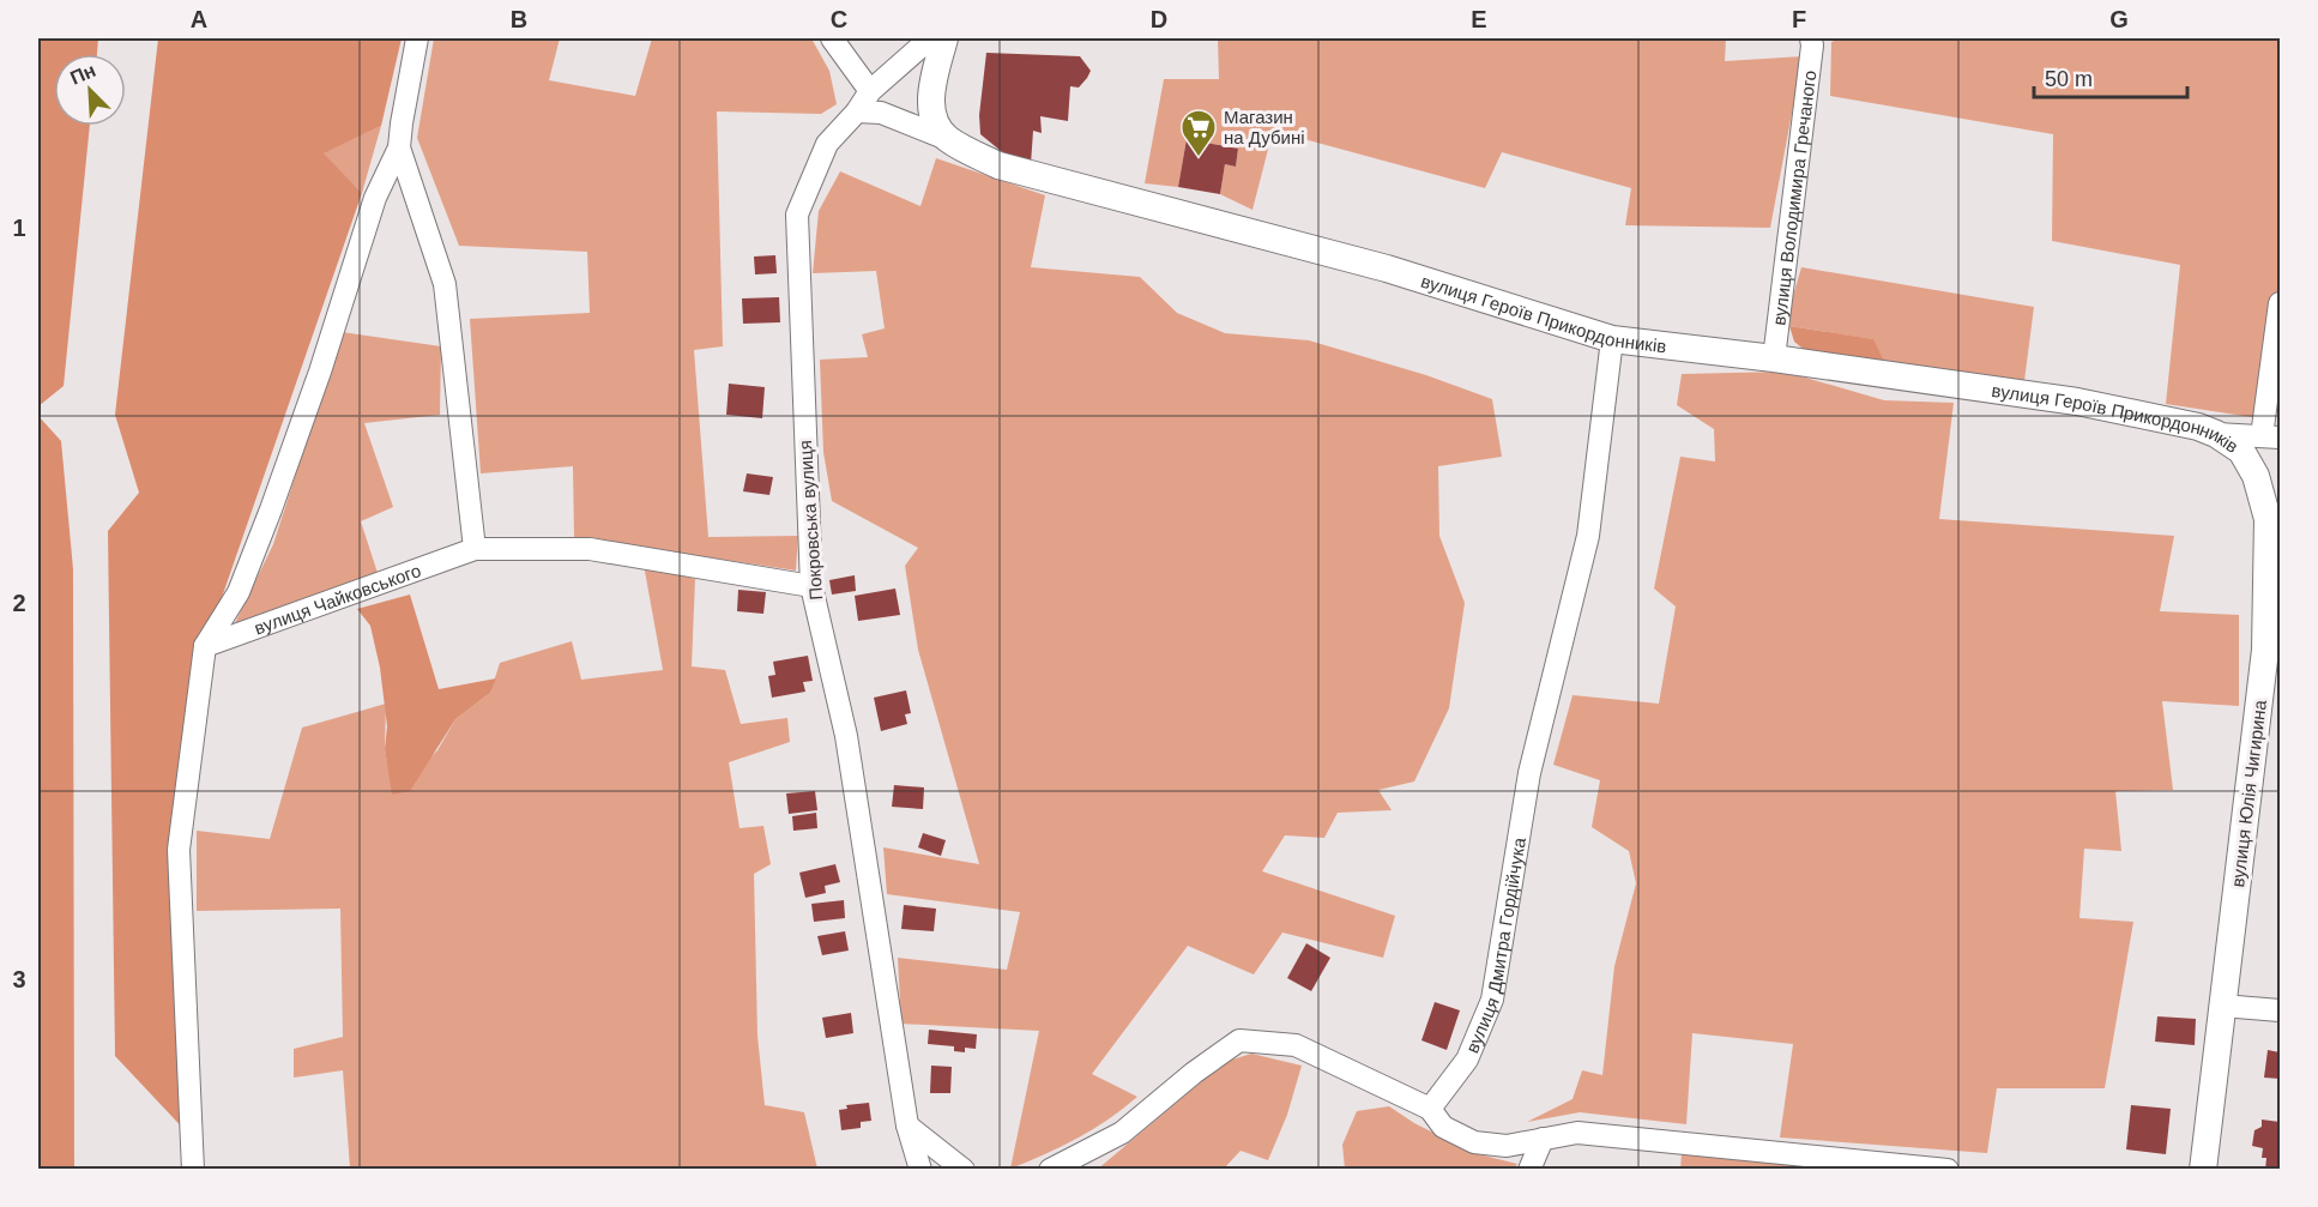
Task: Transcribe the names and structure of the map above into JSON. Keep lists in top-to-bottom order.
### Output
{
  "streets": {
    "street": [
      "вулиця Володимира Гречаного",
      "вулиця Героїв Прикордонників",
      "Покровська вулиця",
      "вулиця Чайковського",
      "вулиця Юлія Чигирина",
      "вулиця Дмитра Гордійчука"
    ]
  },
  "crossings": [
    ["вулиця Володимира Гречаного", "вулиця Героїв Прикордонників"],
    ["вулиця Героїв Прикордонників", "вулиця Юлія Чигирина"],
    ["вулиця Героїв Прикордонників", "вулиця Дмитра Гордійчука"]
  ],
  "places": {
    "supermarket": ["Магазин на Дубині"]
  },
  "scale_bar": "50 m",
  "north": "top left",
  "grid": {
    "columns": [
      "A",
      "B",
      "C",
      "D",
      "E",
      "F",
      "G"
    ],
    "rows": ["1", "2", "3"]
  }
}
